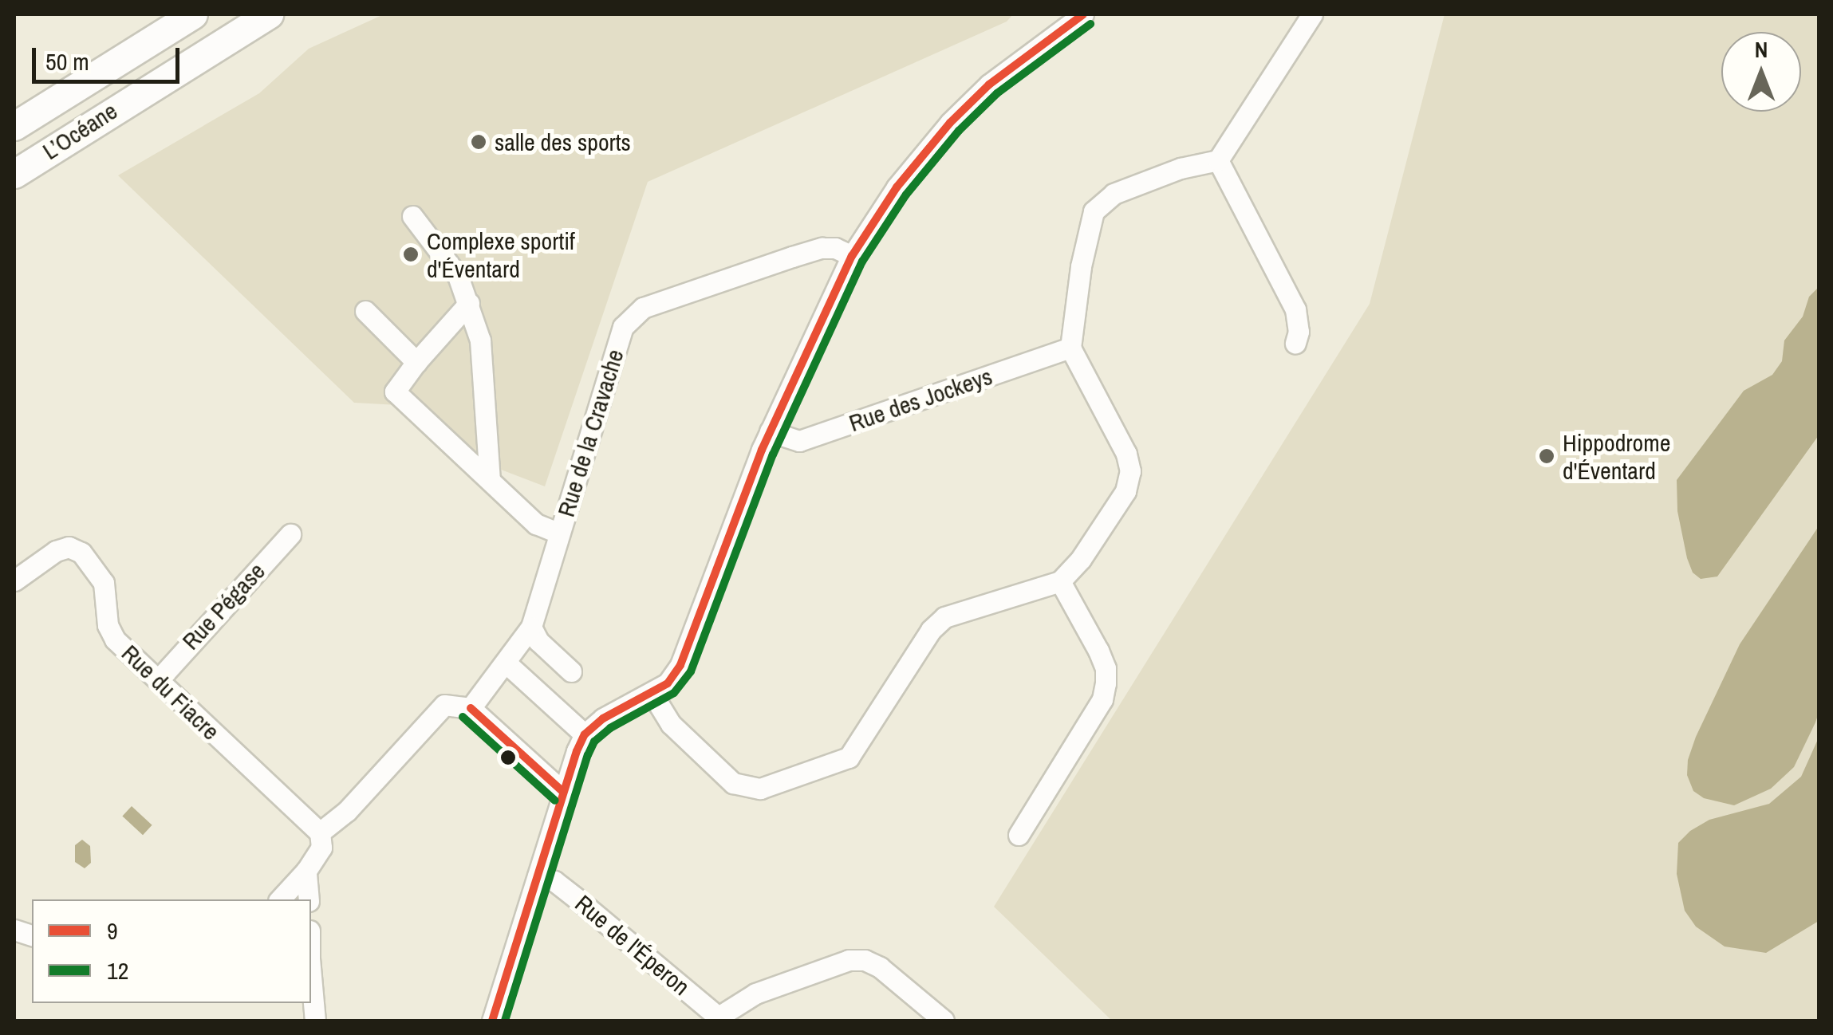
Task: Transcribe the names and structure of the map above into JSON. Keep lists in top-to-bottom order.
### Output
{
  "streets": {
    "highway": ["L’Océane"],
    "street": [
      "Rue des Jockeys",
      "Rue de la Cravache",
      "Rue Pégase",
      "Rue du Fiacre",
      "Rue de l'Éperon"
    ]
  },
  "crossings": [
    ["Rue Pégase", "Rue du Fiacre"]
  ],
  "places": ["salle des sports", "Complexe sportif d'Éventard", "Hippodrome d'Éventard"],
  "lines": ["transit line 9", "transit line 12"],
  "legend": ["9", "12"],
  "scale_bar": "50 m",
  "north": "top"
}
